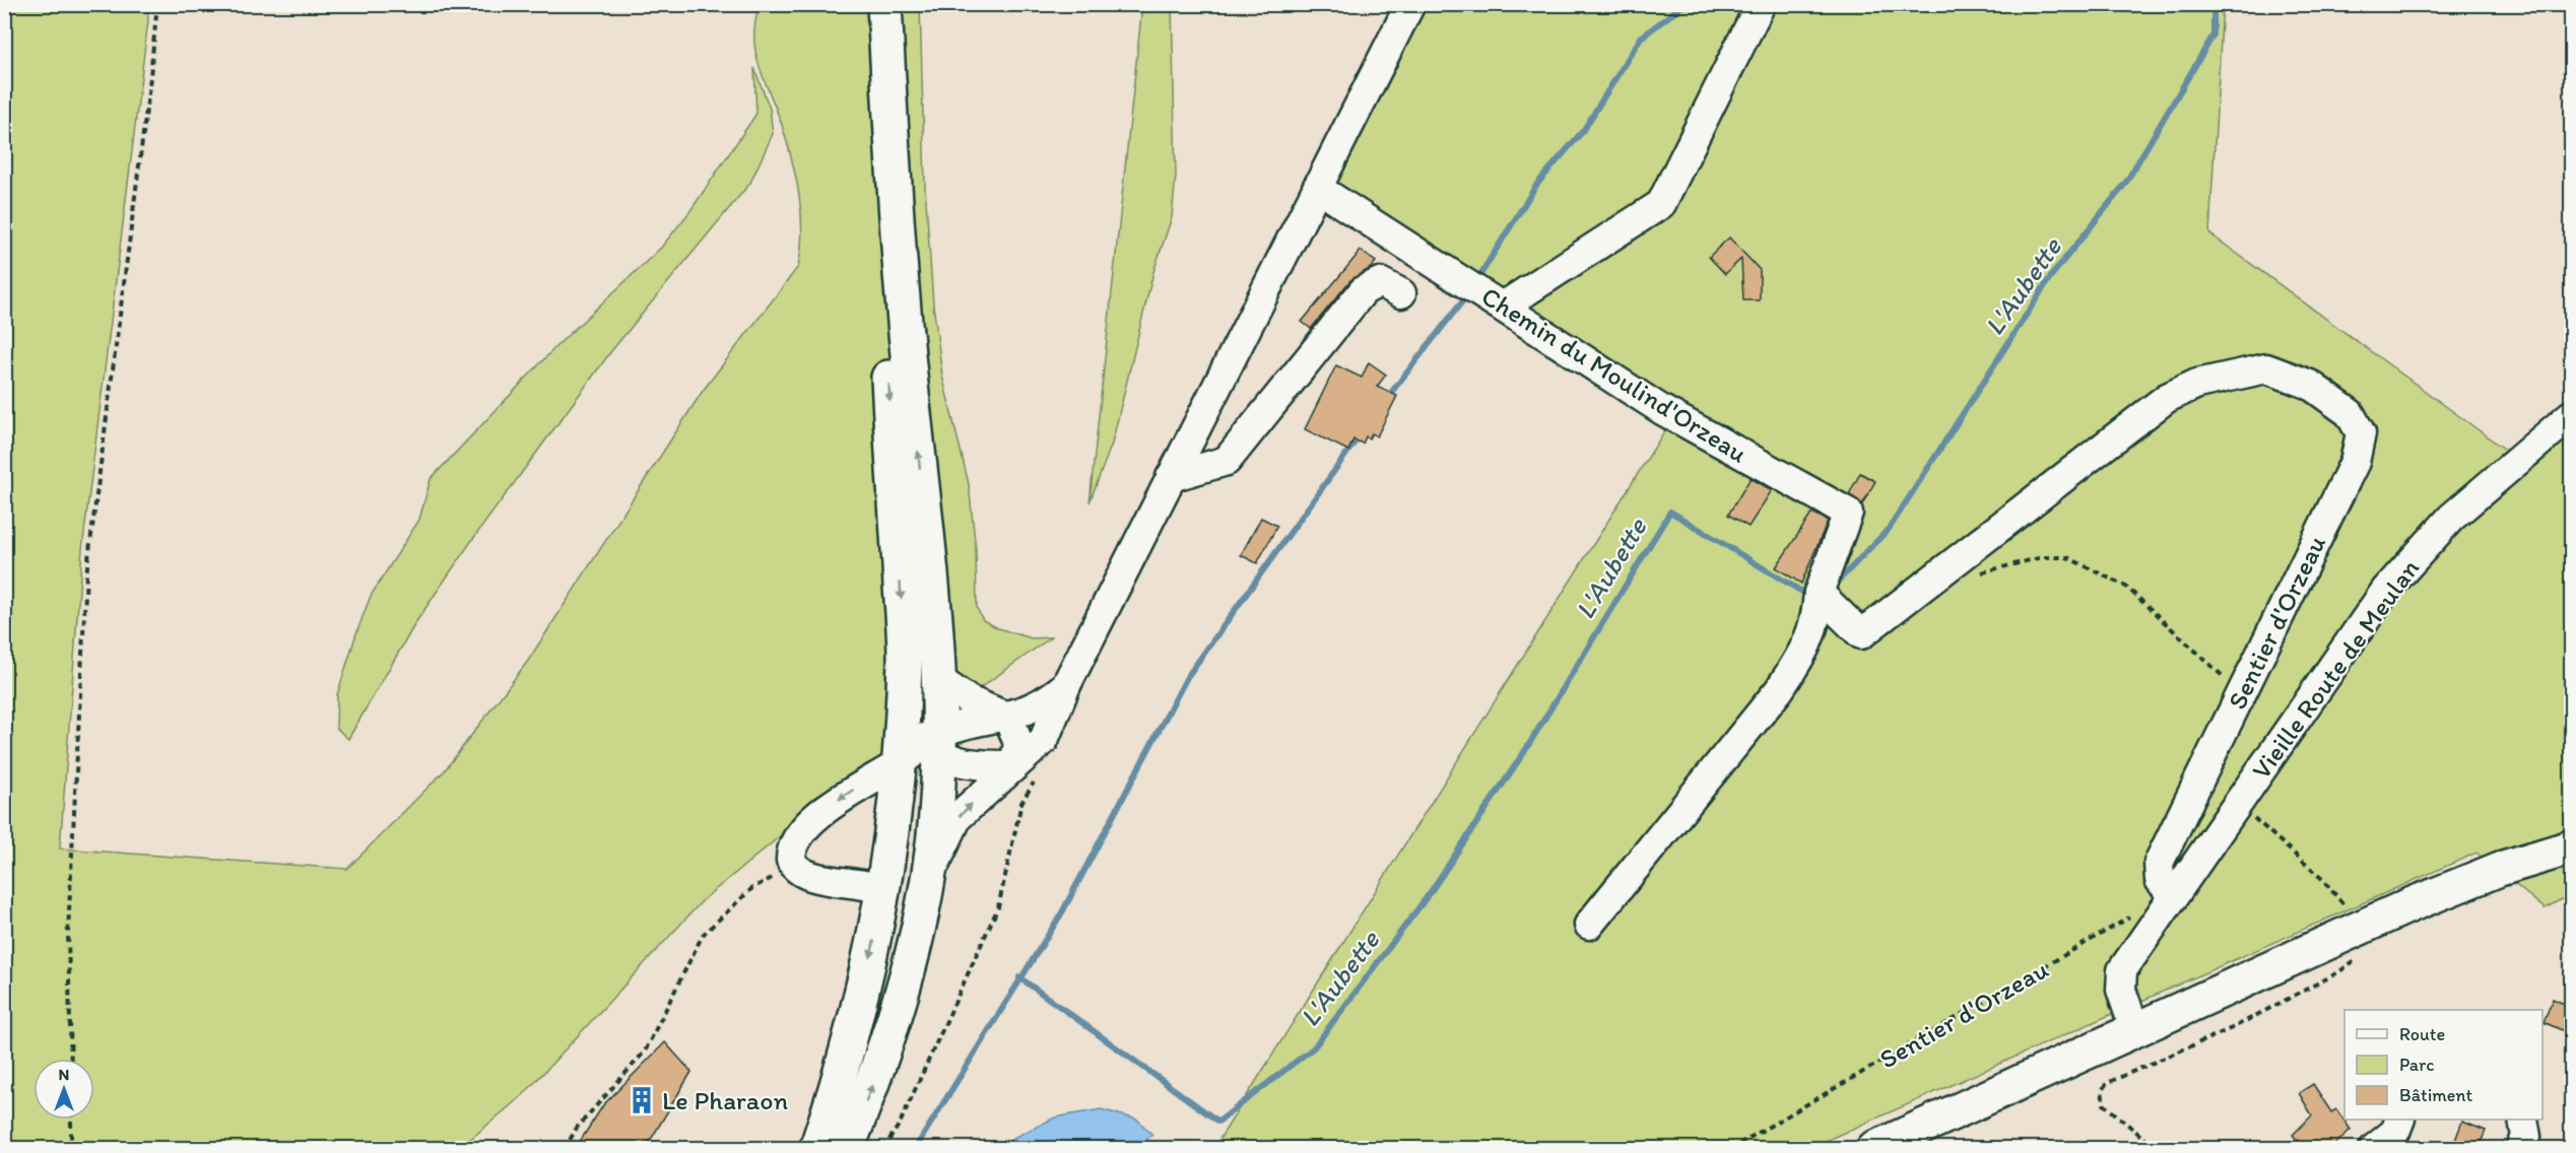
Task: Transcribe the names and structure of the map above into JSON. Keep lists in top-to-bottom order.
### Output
{
  "streets": {
    "street": ["Chemin du Moulind'Orzeau", "Sentier d'Orzeau", "Vieille Route de Meulan"]
  },
  "crossings": [
    ["Chemin du Moulind'Orzeau", "Sentier d'Orzeau"],
    ["Sentier d'Orzeau", "Vieille Route de Meulan"]
  ],
  "water": ["L'Aubette"],
  "places": {
    "building": ["Le Pharaon"]
  },
  "legend": ["Route", "Parc", "Bâtiment"],
  "north": "top"
}
